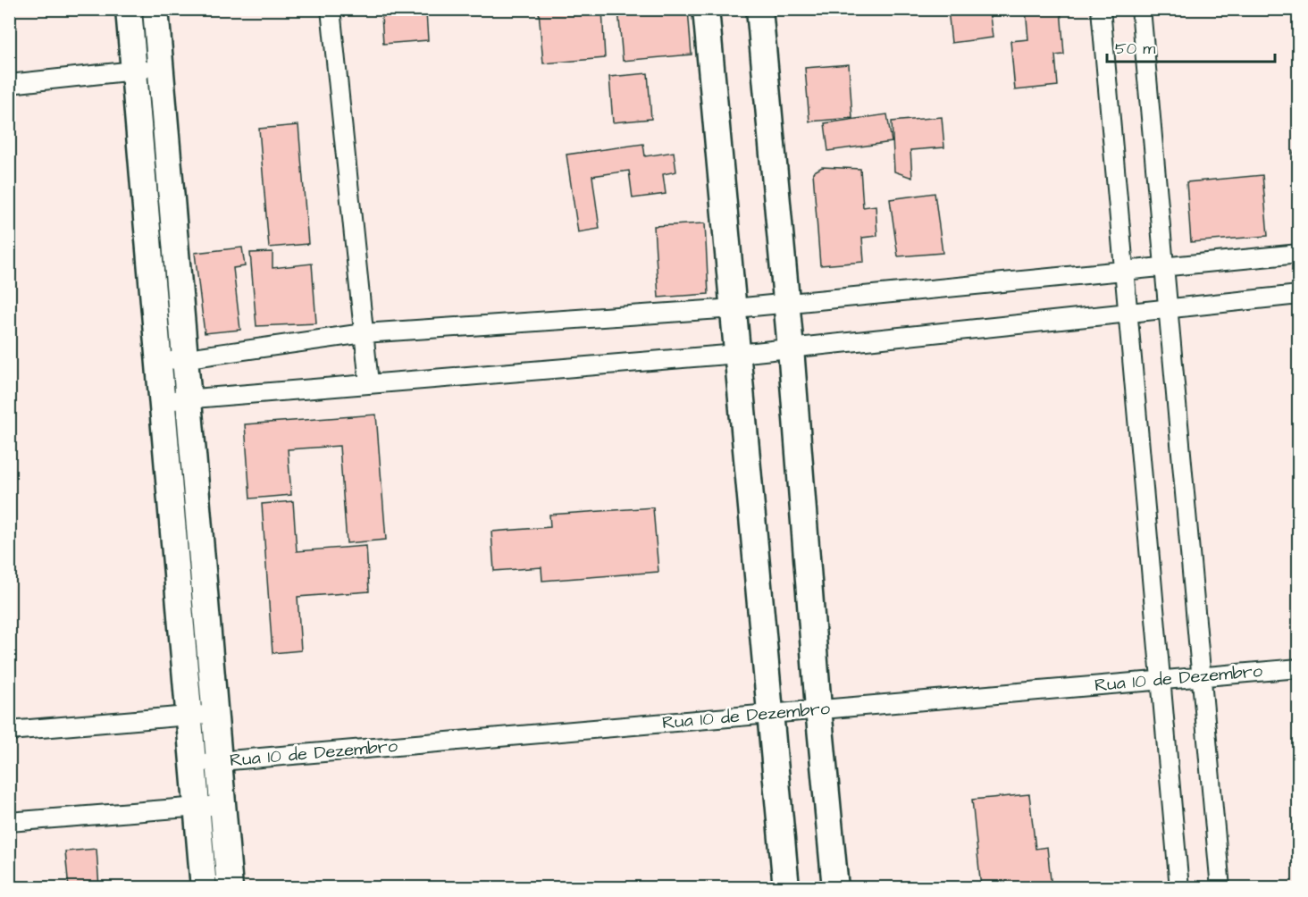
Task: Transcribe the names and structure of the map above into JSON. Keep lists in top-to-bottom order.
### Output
{
  "streets": {
    "street": ["Rua 10 de Dezembro"]
  },
  "scale_bar": "50 m"
}
